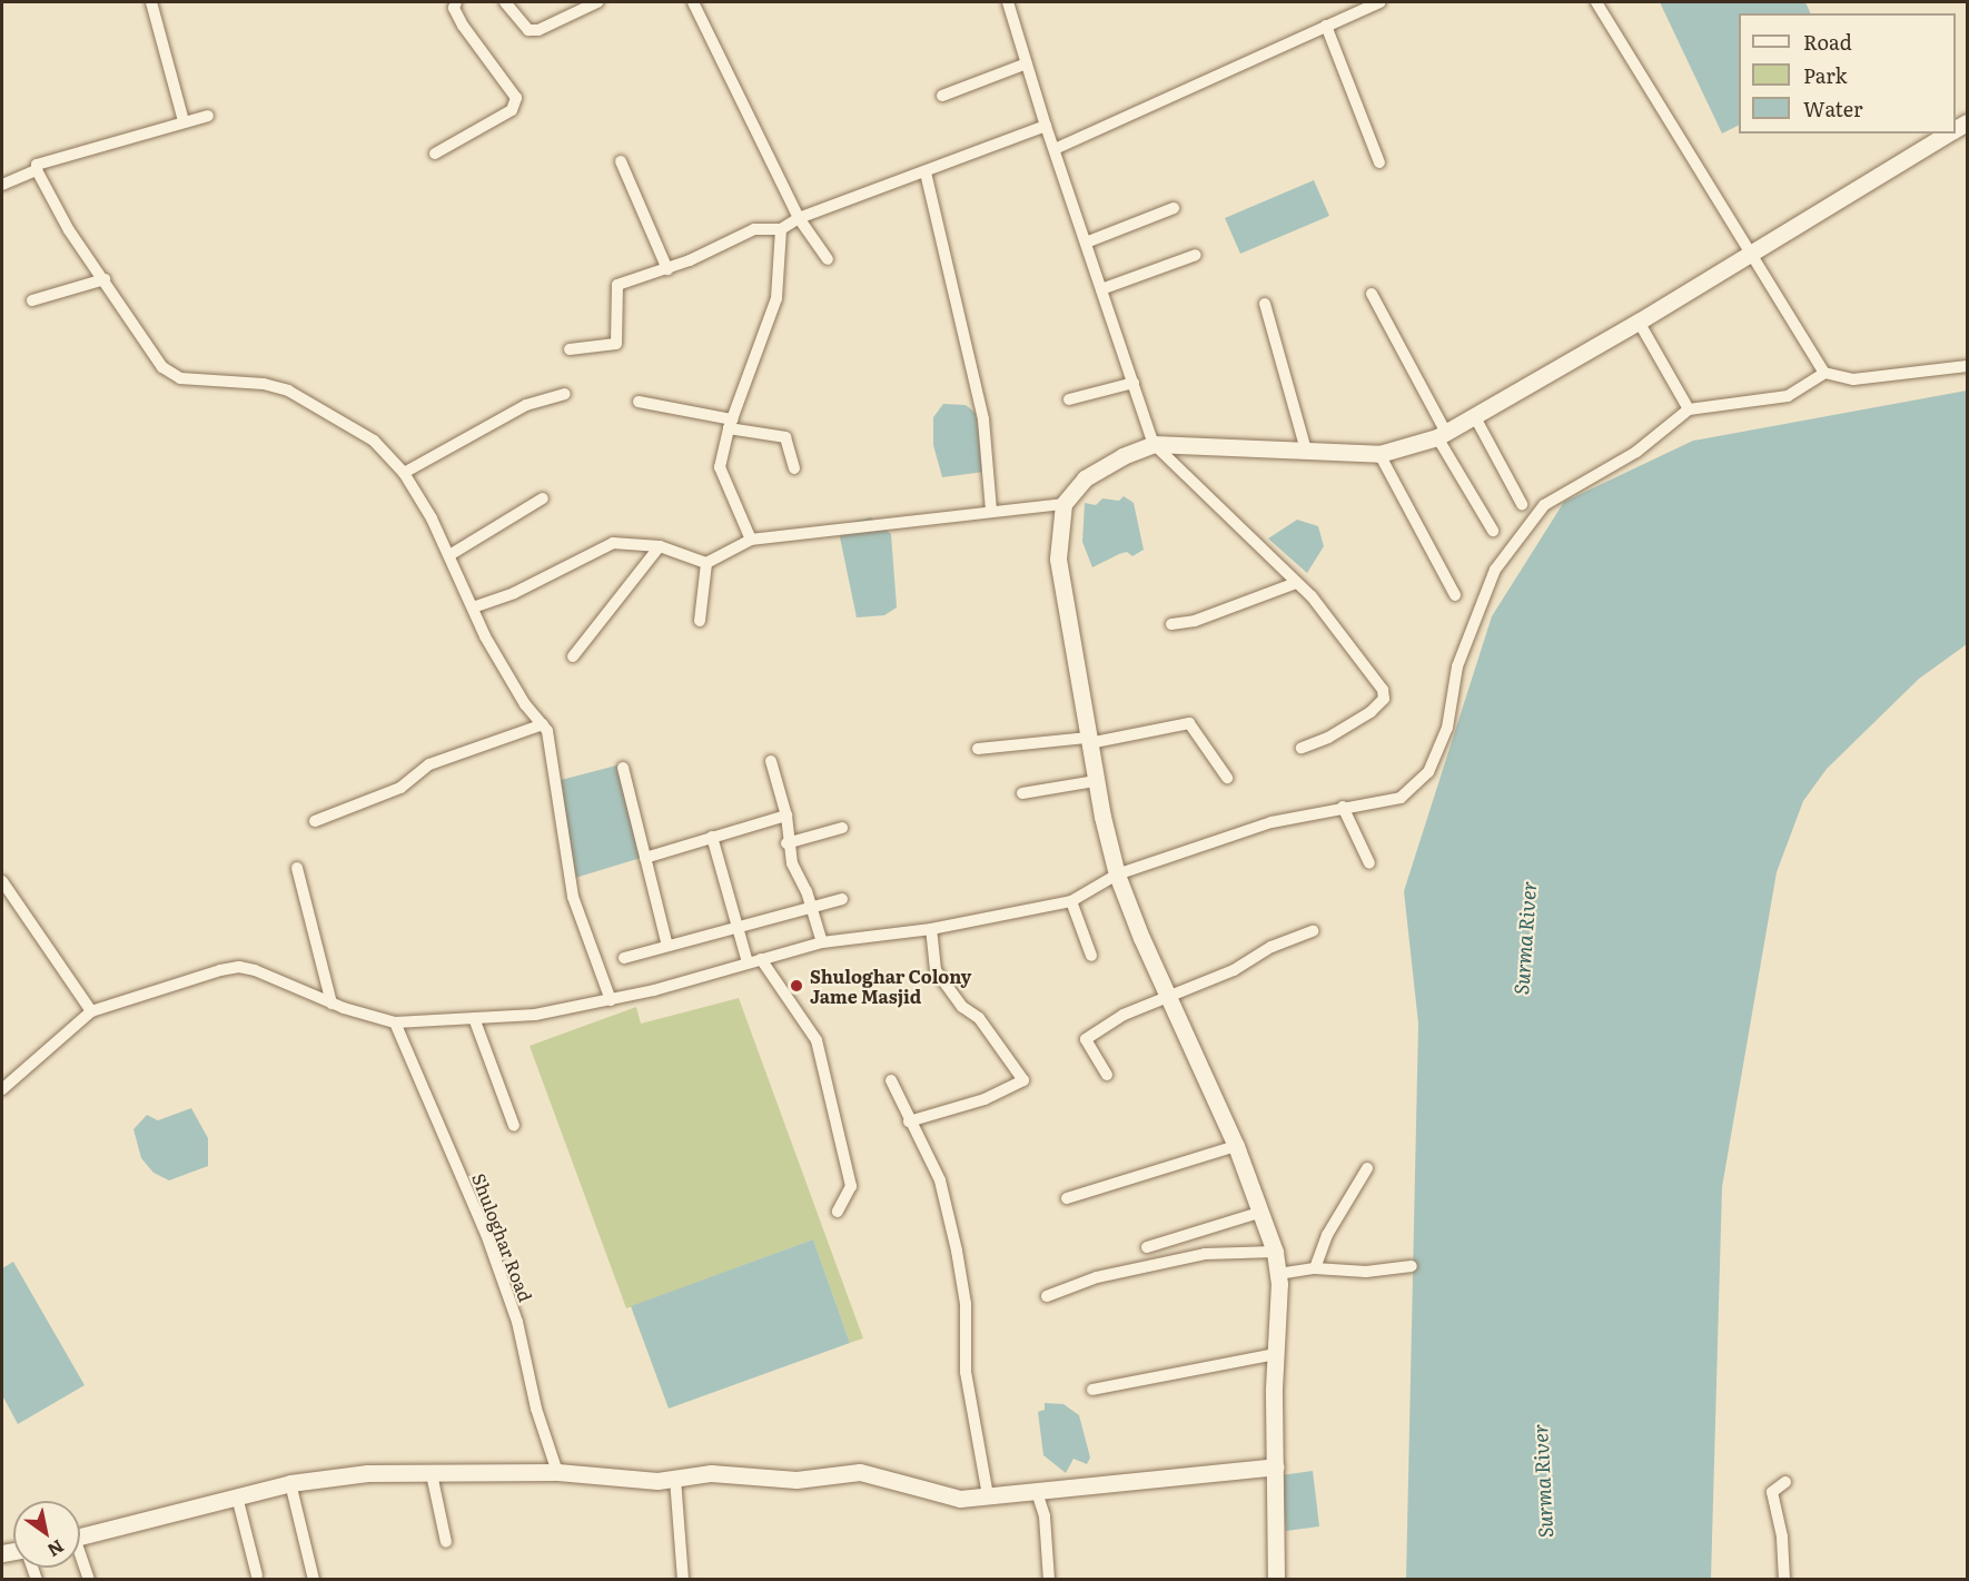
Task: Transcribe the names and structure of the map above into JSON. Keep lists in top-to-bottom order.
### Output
{
  "streets": {
    "street": ["Shuloghar Road"]
  },
  "water": ["Surma River"],
  "places": ["Shuloghar Colony Jame Masjid"],
  "legend": ["Road", "Park", "Water"],
  "north": "bottom right"
}
